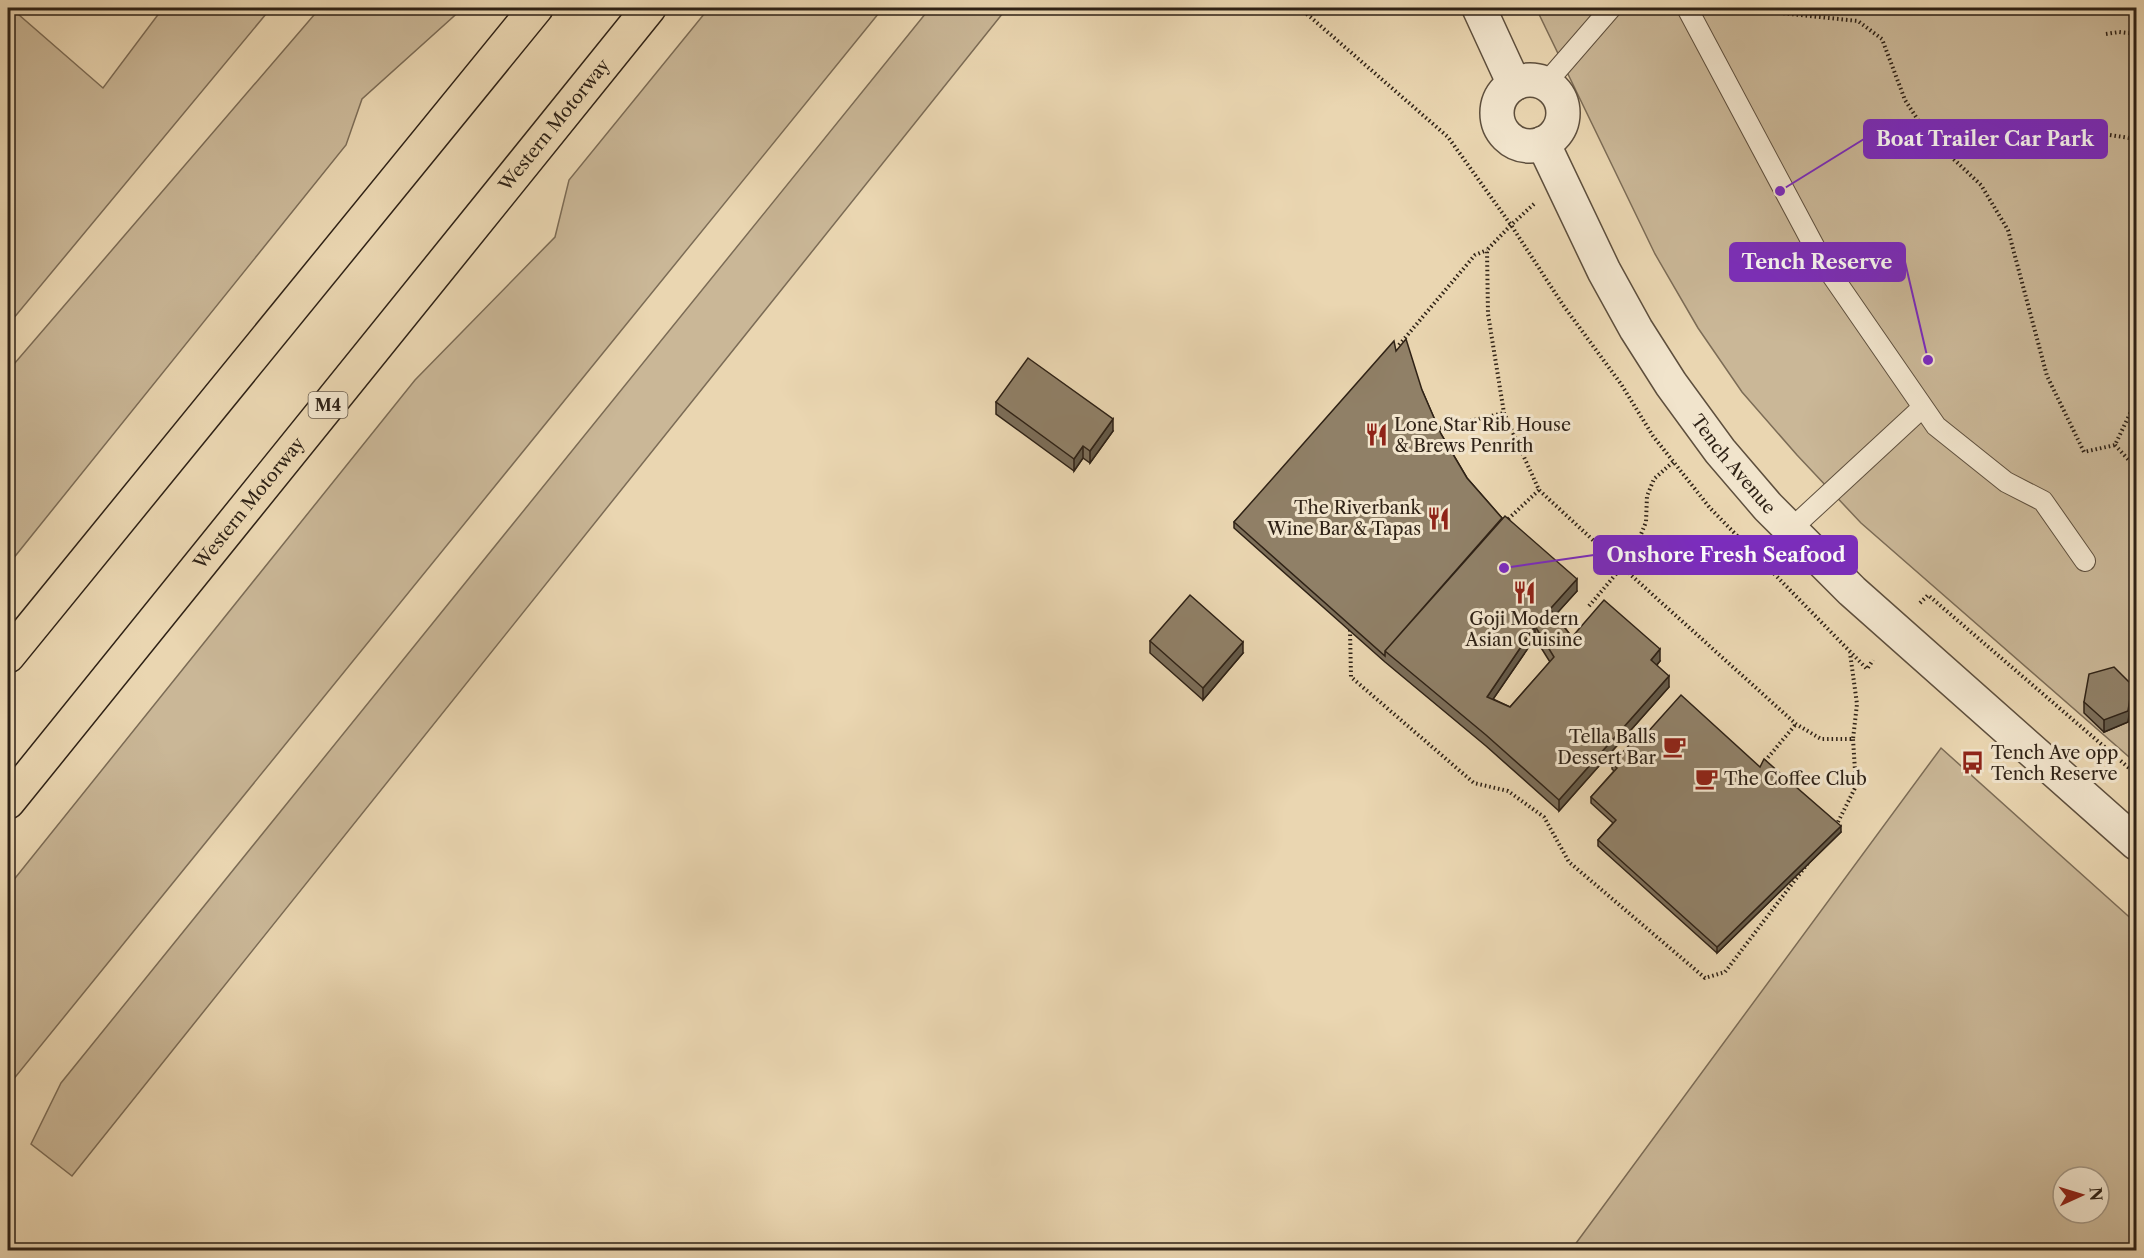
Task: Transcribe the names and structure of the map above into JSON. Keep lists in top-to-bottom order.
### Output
{
  "streets": {
    "highway": ["Western Motorway", "M4"],
    "street": ["Tench Avenue"]
  },
  "places": {
    "other": ["Boat Trailer Car Park", "Tench Reserve", "Onshore Fresh Seafood"],
    "restaurant": ["Lone Star Rib House & Brews Penrith", "The Riverbank Wine Bar & Tapas", "Goji Modern Asian Cuisine"],
    "cafe": ["Tella Balls Dessert Bar", "The Coffee Club"],
    "bus stop": ["Tench Ave opp Tench Reserve"]
  },
  "north": "right"
}
